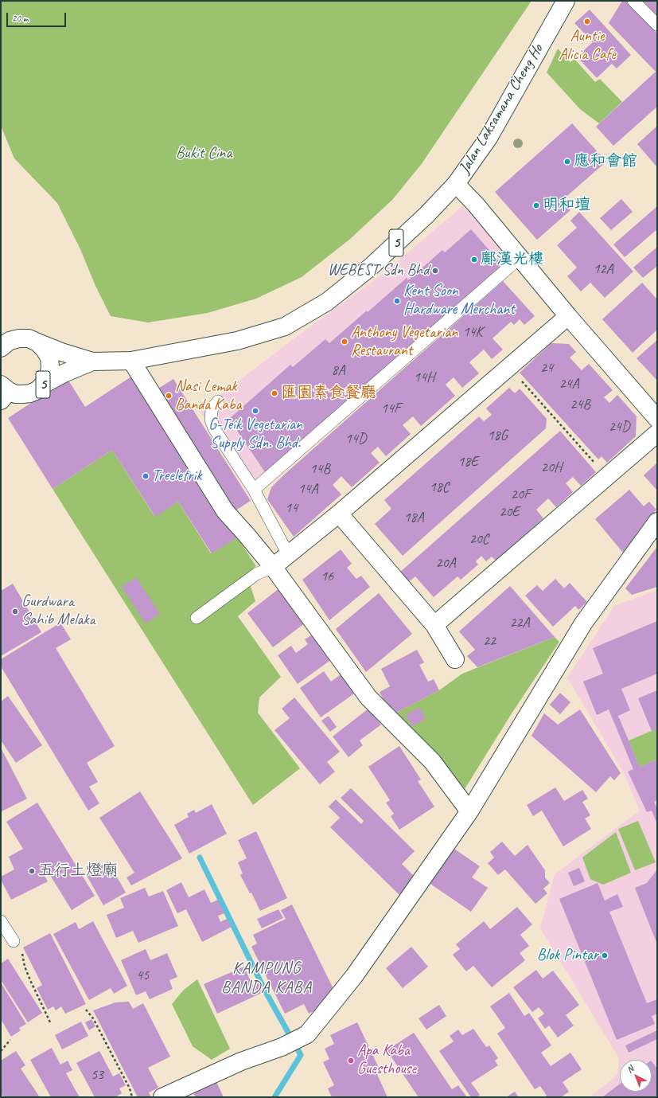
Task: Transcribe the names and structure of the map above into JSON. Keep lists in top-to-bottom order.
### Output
{
  "streets": {
    "street": ["Jalan Laksamana Cheng Ho", "5"]
  },
  "crossings": [
    ["Jalan Laksamana Cheng Ho", "5"]
  ],
  "districts": ["KAMPUNG BANDA KABA"],
  "parks": ["Bukit Cina"],
  "places": [
    "Auntie Alicia Cafe",
    "應和會館",
    "明和壇",
    "鄺漢光樓",
    "WEBEST Sdn Bhd",
    "Kent Soon Hardware Merchant",
    "Anthony Vegetarian Restaurant",
    "匯園素食餐廳",
    "Nasi Lemak Banda Kaba",
    "G-Teik Vegetarian Supply Sdn. Bhd.",
    "Treeletrik",
    "Gurdwara Sahib Melaka",
    "五行土燈廟",
    "Blok Pintar",
    "Apa Kaba Guesthouse"
  ],
  "house_numbers": [
    "12A",
    "14K",
    "24",
    "8A",
    "14H",
    "24A",
    "24B",
    "14F",
    "24D",
    "18G",
    "14D",
    "18E",
    "20H",
    "14B",
    "18C",
    "14A",
    "20F",
    "14",
    "20E",
    "18A",
    "20C",
    "20A",
    "16",
    "22A",
    "22",
    "45",
    "53"
  ],
  "scale_bar": "20 m",
  "north": "top left"
}
